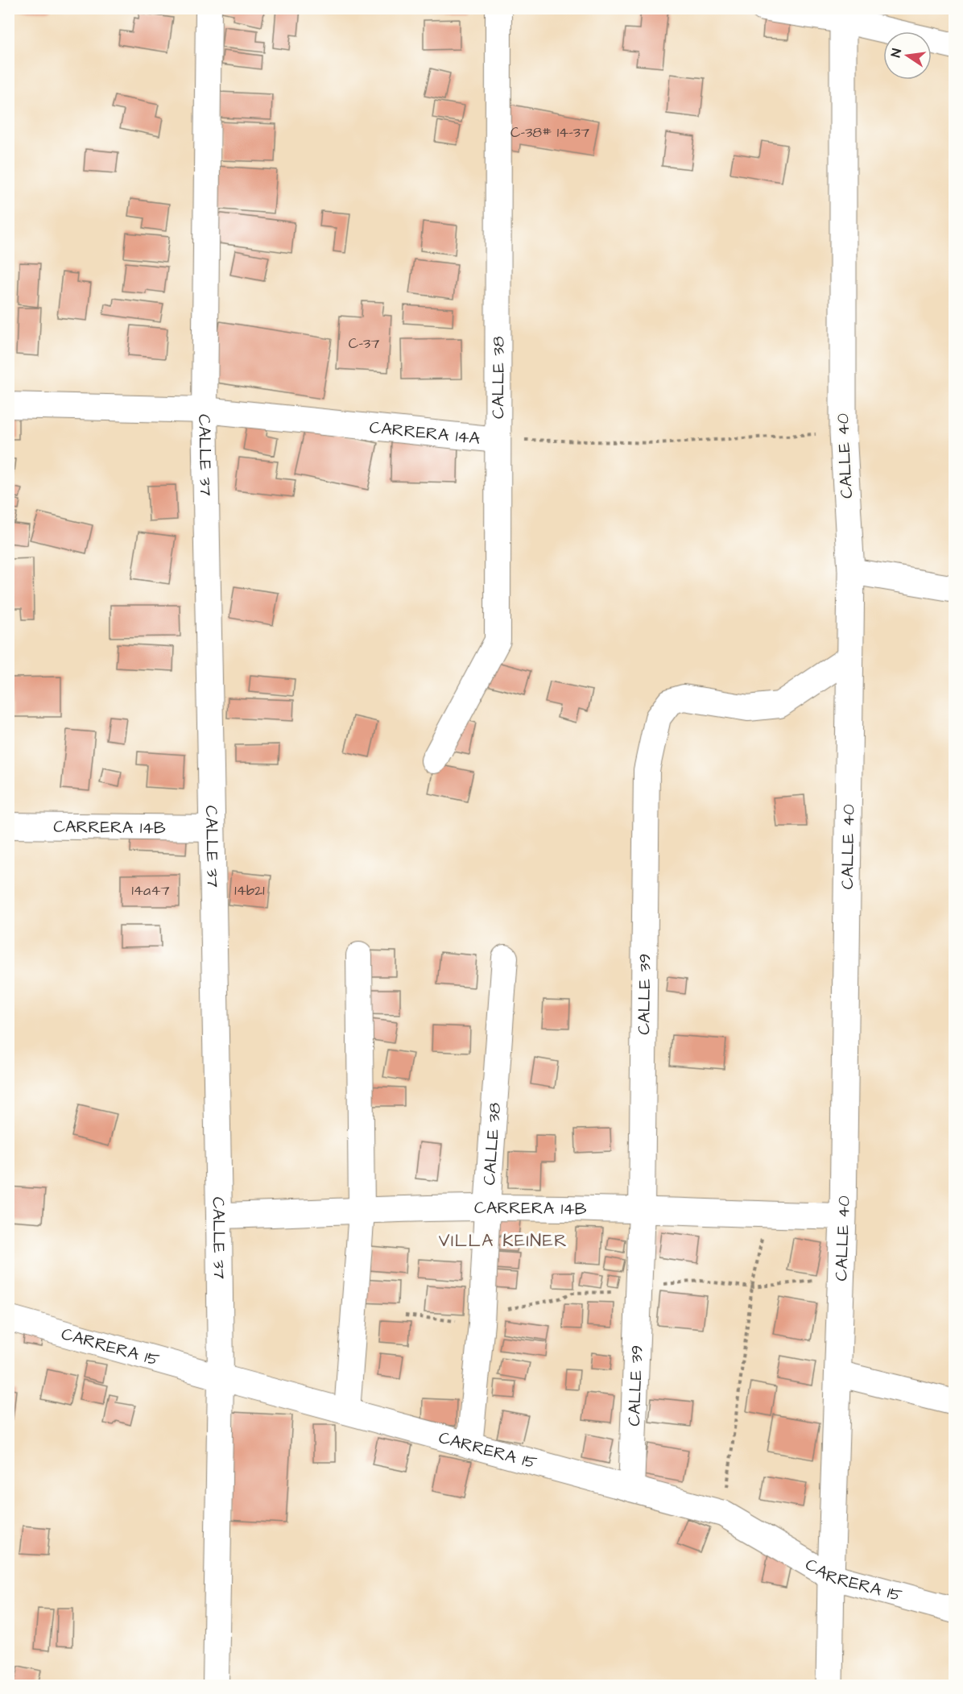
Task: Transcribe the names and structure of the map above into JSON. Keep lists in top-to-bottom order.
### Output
{
  "streets": {
    "street": [
      "CALLE 38",
      "CARRERA 14A",
      "CALLE 37",
      "CALLE 40",
      "CARRERA 14B",
      "CALLE 39",
      "CARRERA 15"
    ]
  },
  "crossings": [
    ["CALLE 38", "CARRERA 14A"],
    ["CALLE 38", "CARRERA 14B"],
    ["CALLE 38", "CARRERA 15"],
    ["CARRERA 14A", "CALLE 37"],
    ["CARRERA 14A", "CALLE 40"],
    ["CALLE 37", "CARRERA 14B"],
    ["CALLE 37", "CARRERA 15"],
    ["CALLE 40", "CARRERA 14B"],
    ["CALLE 40", "CALLE 39"],
    ["CALLE 40", "CARRERA 15"],
    ["CARRERA 14B", "CALLE 39"],
    ["CALLE 39", "CARRERA 15"]
  ],
  "districts": ["VILLA KEINER"],
  "house_numbers": [
    "C-38# 14-37",
    "C-37",
    "14a47",
    "14b21"
  ],
  "north": "left"
}
